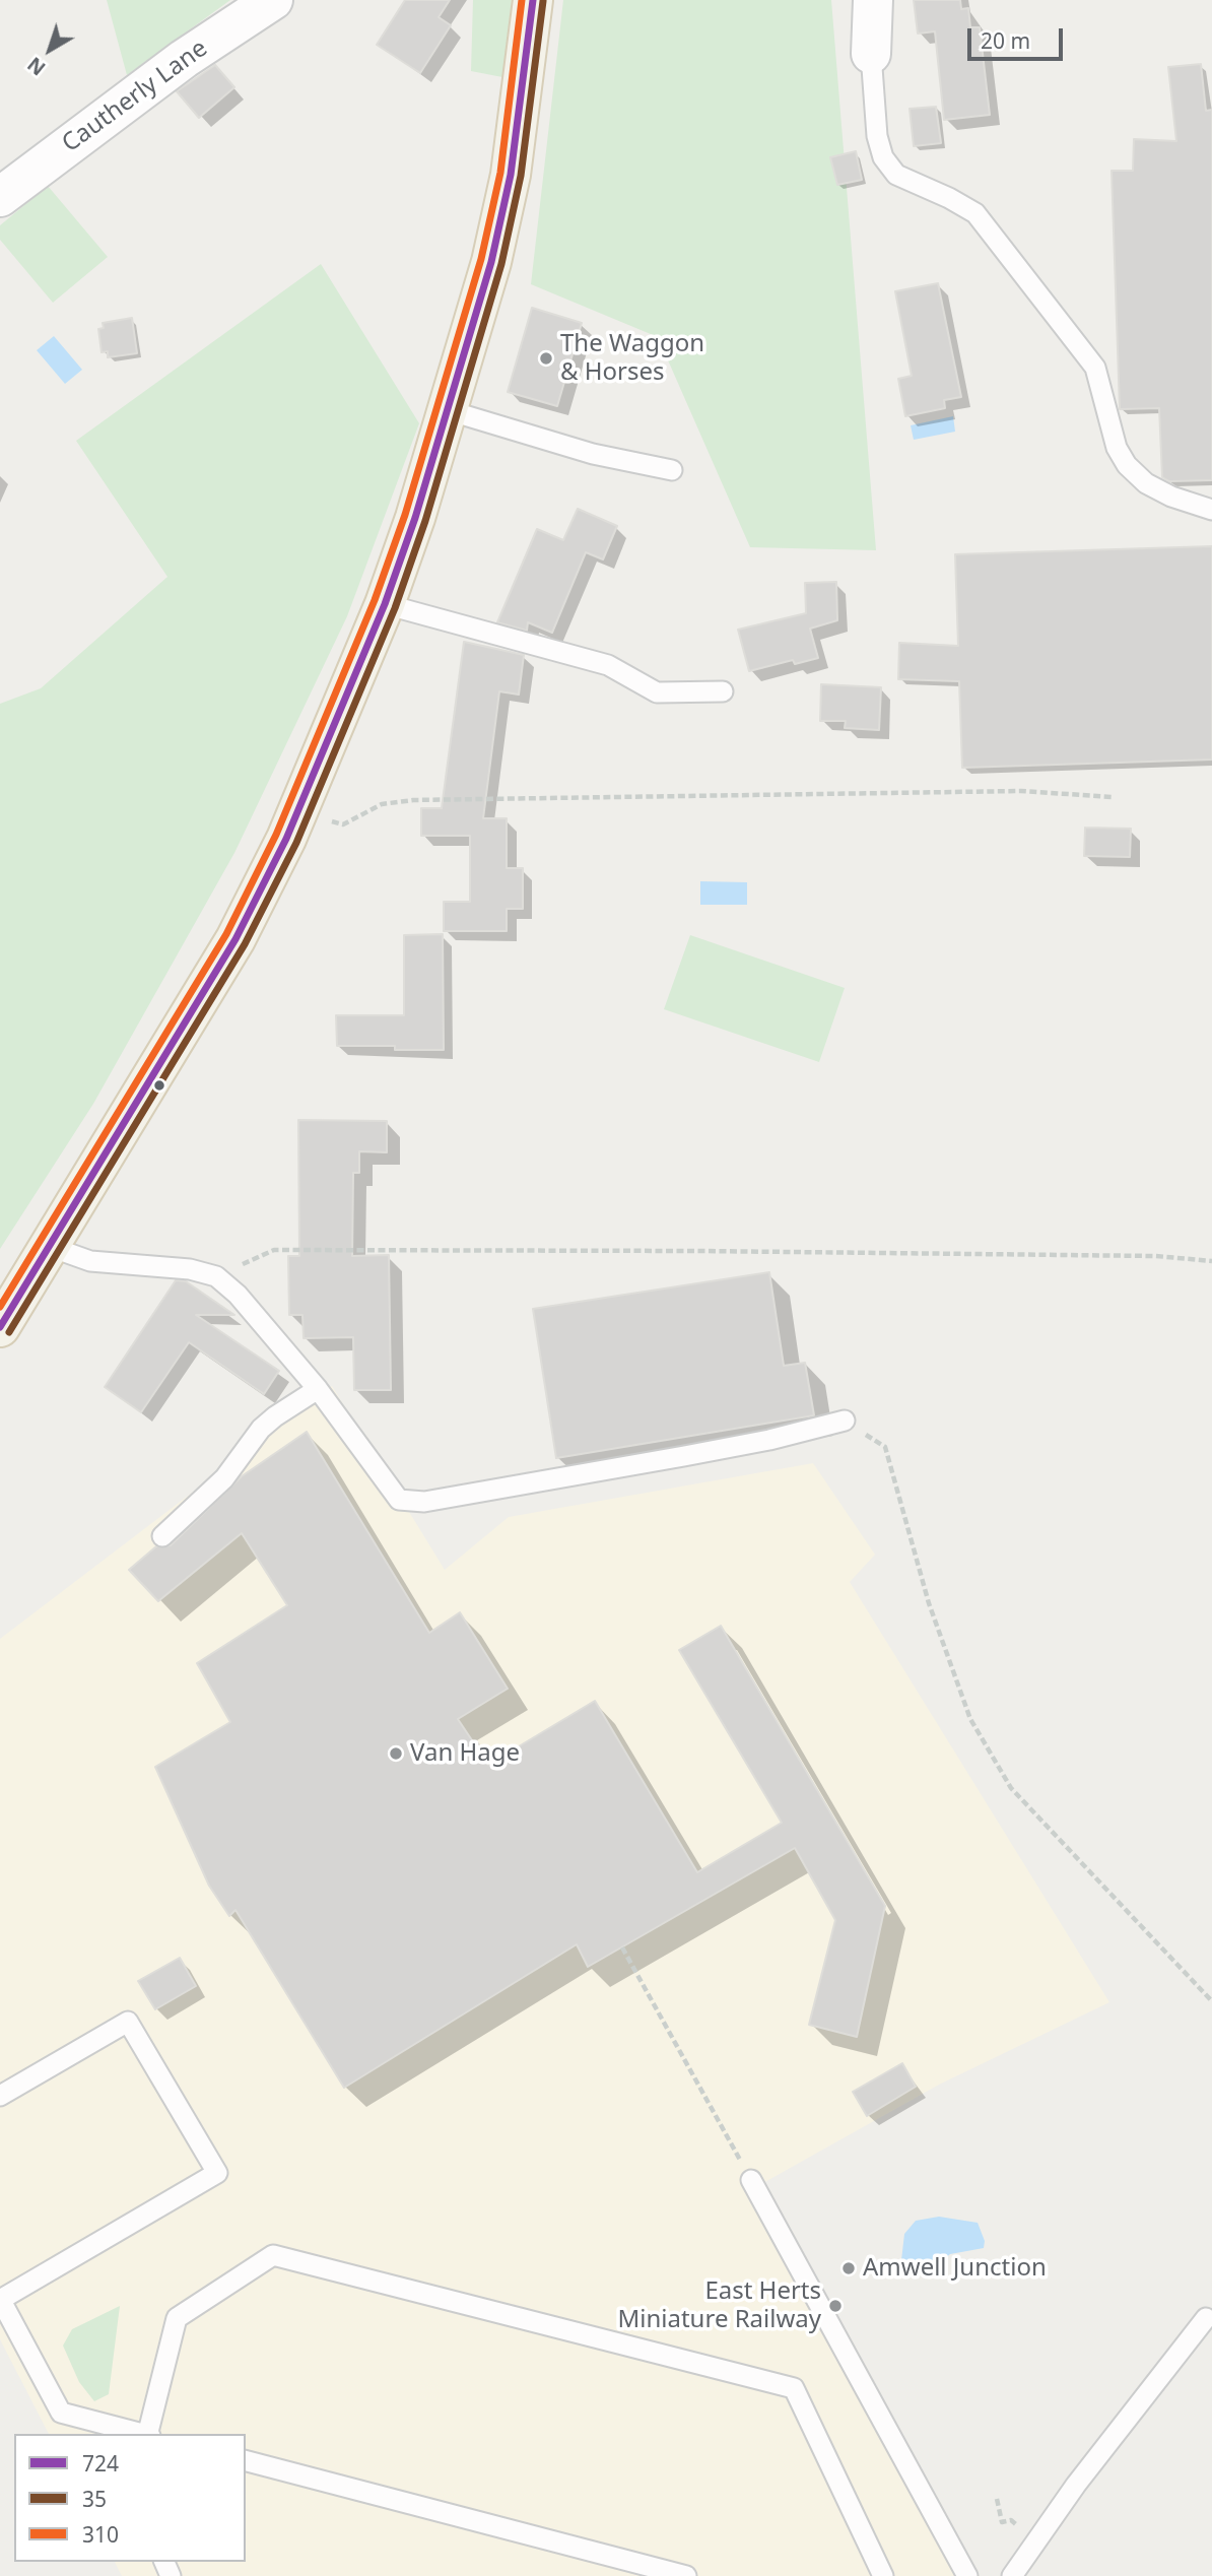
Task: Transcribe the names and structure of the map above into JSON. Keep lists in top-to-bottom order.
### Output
{
  "streets": {
    "street": ["Cautherly Lane"]
  },
  "places": [
    "The Waggon & Horses",
    "Van Hage",
    "Amwell Junction",
    "East Herts Miniature Railway"
  ],
  "lines": ["transit line 724", "transit line 310", "transit line 35"],
  "legend": ["724", "35", "310"],
  "scale_bar": "20 m",
  "north": "bottom left"
}
